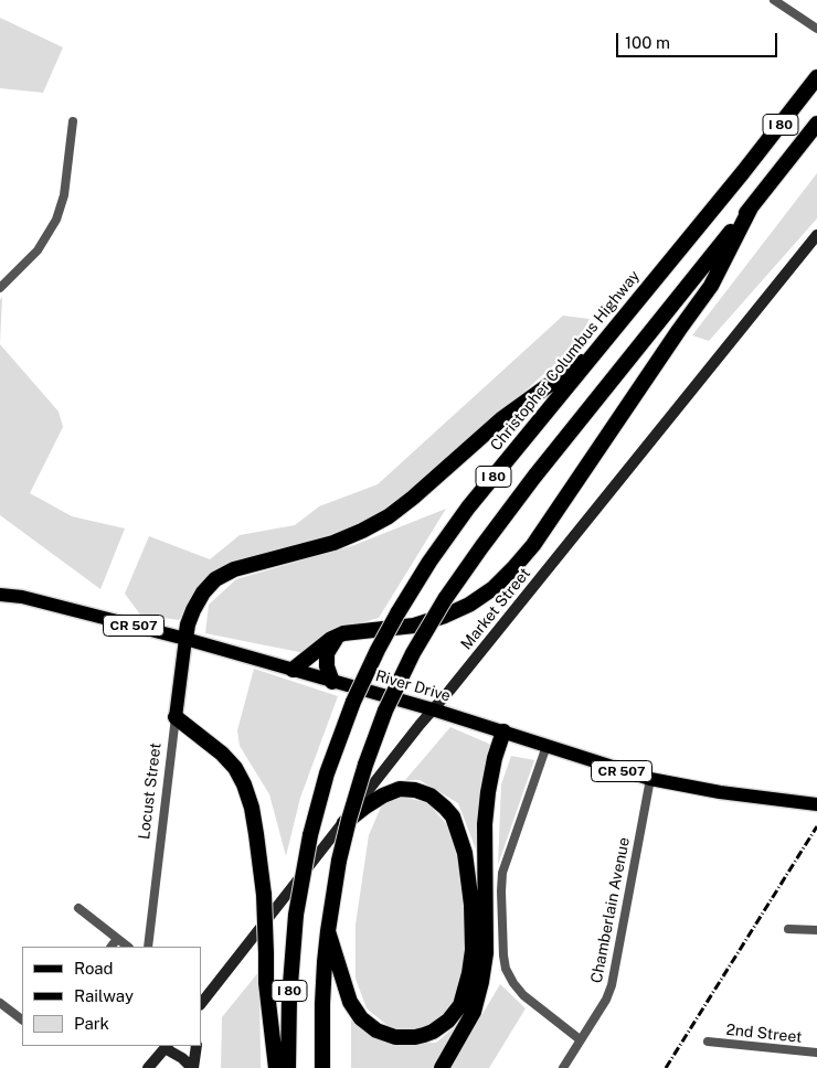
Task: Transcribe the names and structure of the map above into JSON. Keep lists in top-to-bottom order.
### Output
{
  "streets": {
    "highway": ["I 80", "Christopher Columbus Highway"],
    "main road": [
      "Market Street",
      "CR 507",
      "River Drive",
      "Locust Street"
    ],
    "street": ["Chamberlain Avenue", "2nd Street"]
  },
  "crossings": [
    ["Market Street", "River Drive"],
    ["River Drive", "Locust Street"],
    ["River Drive", "Chamberlain Avenue"]
  ],
  "legend": ["Road", "Railway", "Park"],
  "scale_bar": "100 m"
}
